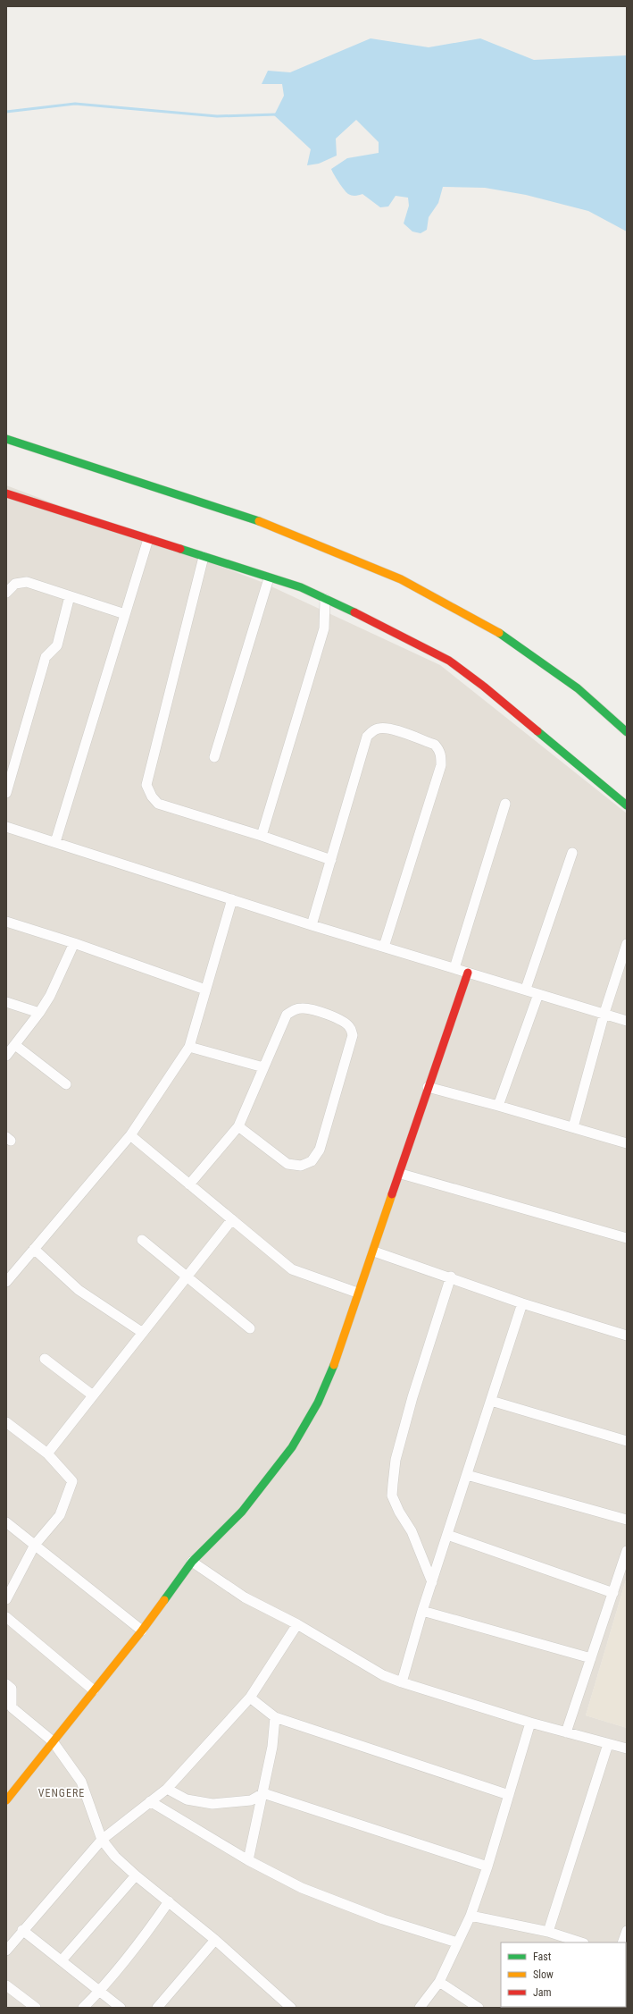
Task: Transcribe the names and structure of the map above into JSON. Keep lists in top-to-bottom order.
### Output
{
  "districts": ["VENGERE"],
  "legend": ["Fast", "Slow", "Jam"]
}
